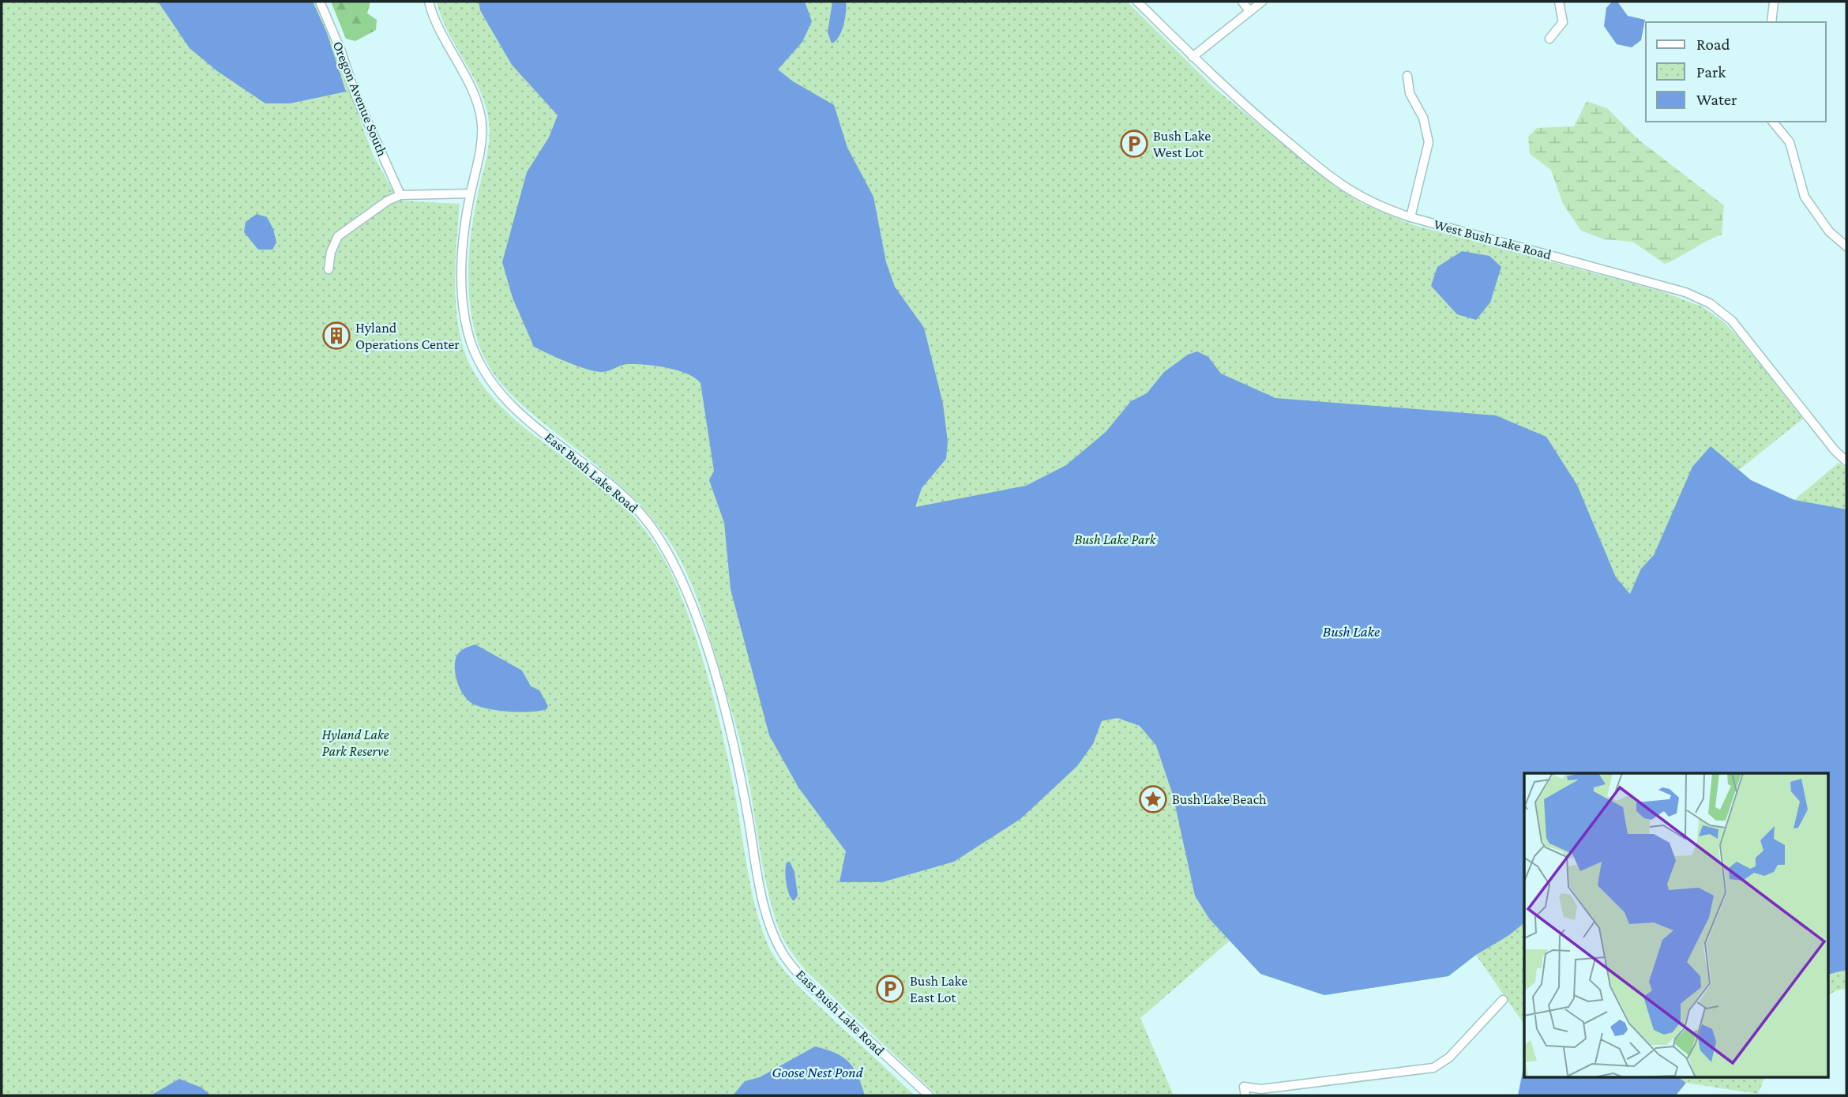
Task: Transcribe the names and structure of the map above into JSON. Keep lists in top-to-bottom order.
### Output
{
  "streets": {
    "street": ["Oregon Avenue South", "West Bush Lake Road", "East Bush Lake Road"]
  },
  "water": ["Bush Lake", "Goose Nest Pond"],
  "parks": ["Bush Lake Park", "Hyland Lake Park Reserve"],
  "places": {
    "parking": ["Bush Lake West Lot", "Bush Lake East Lot"],
    "building": ["Hyland Operations Center"],
    "place": ["Bush Lake Beach"]
  },
  "legend": ["Road", "Park", "Water"]
}
